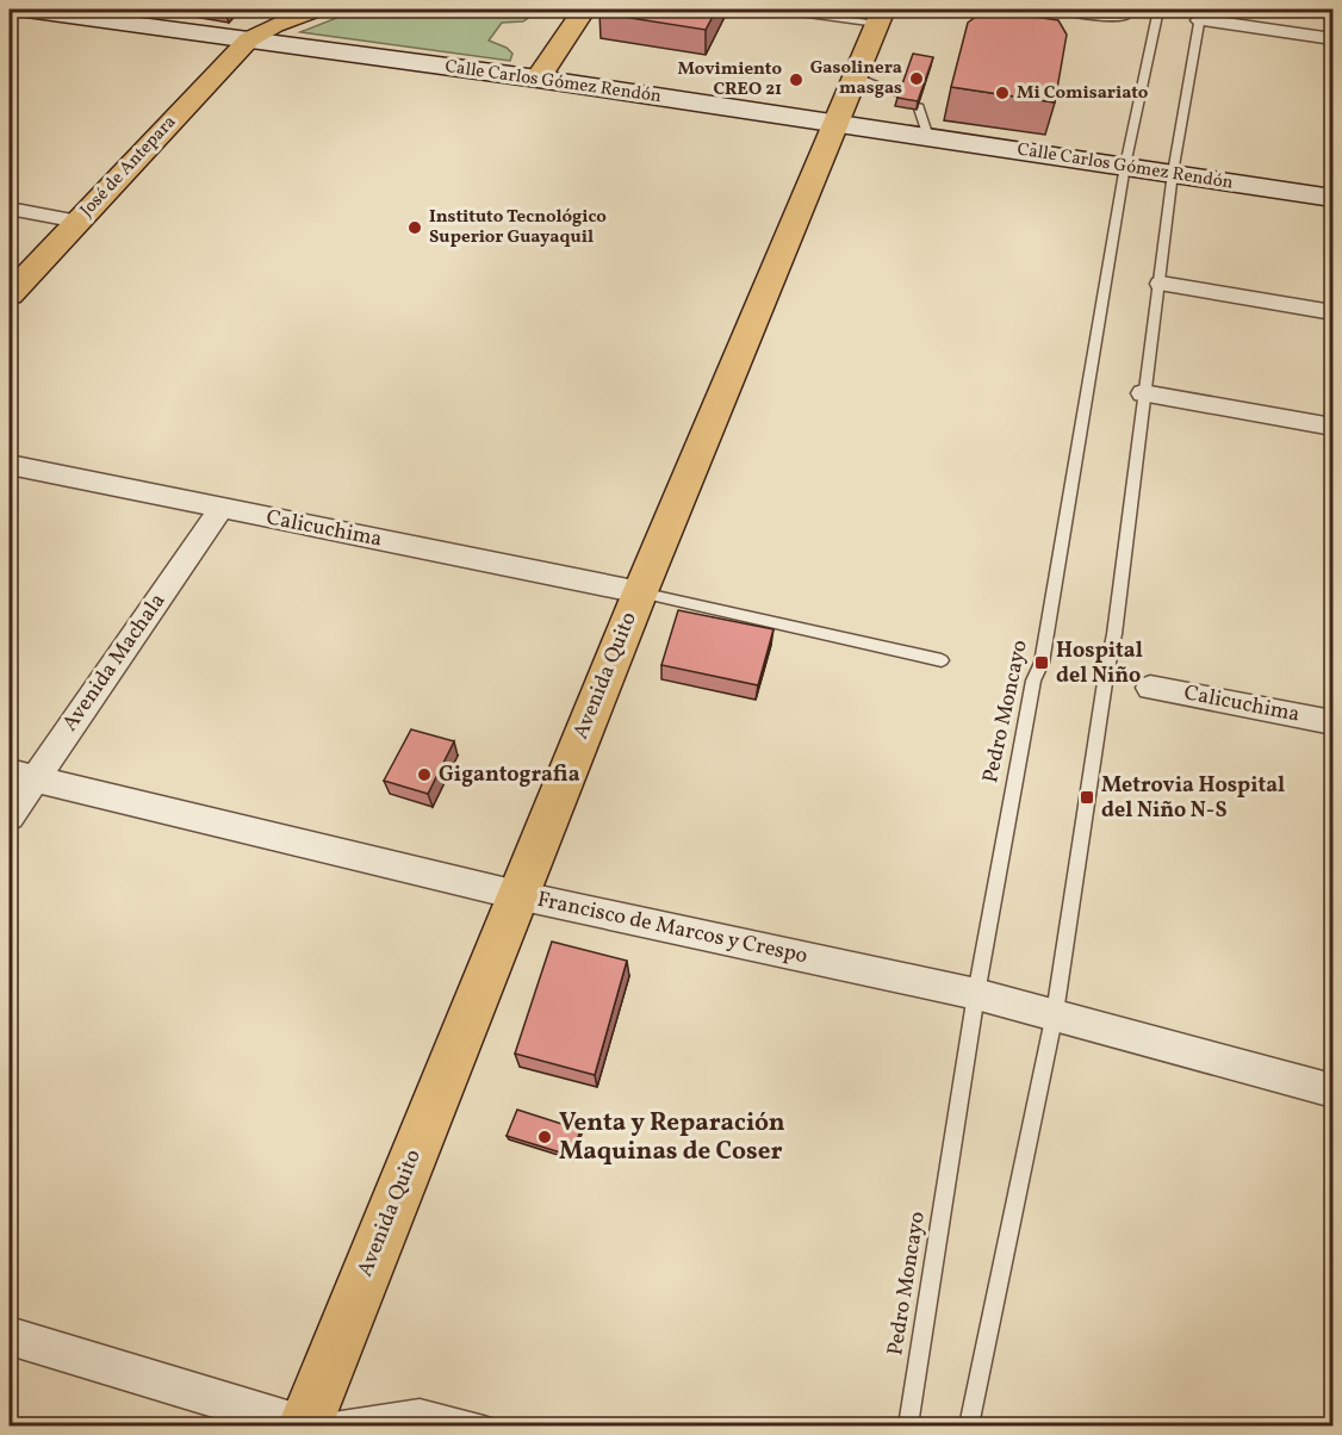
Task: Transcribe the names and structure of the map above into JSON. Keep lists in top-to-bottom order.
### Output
{
  "streets": {
    "main road": ["Calle Carlos Gómez Rendón", "José de Antepara", "Avenida Quito"],
    "street": ["Calicuchima", "Avenida Machala", "Francisco de Marcos y Crespo"],
    "lane": ["Pedro Moncayo"]
  },
  "crossings": [
    ["Calle Carlos Gómez Rendón", "José de Antepara"],
    ["Calle Carlos Gómez Rendón", "Avenida Quito"],
    ["Calle Carlos Gómez Rendón", "Pedro Moncayo"],
    ["Calicuchima", "Avenida Machala"],
    ["Calicuchima", "Avenida Quito"],
    ["Avenida Machala", "Francisco de Marcos y Crespo"],
    ["Avenida Quito", "Francisco de Marcos y Crespo"],
    ["Pedro Moncayo", "Francisco de Marcos y Crespo"]
  ],
  "places": {
    "other": [
      "Gasolinera masgas",
      "Movimiento CREO 21",
      "Mi Comisariato",
      "Instituto Tecnológico Superior Guayaquil",
      "Gigantografia",
      "Venta y Reparación Maquinas de Coser"
    ],
    "transit": ["Hospital del Niño", "Metrovia Hospital del Niño N-S"]
  }
}
